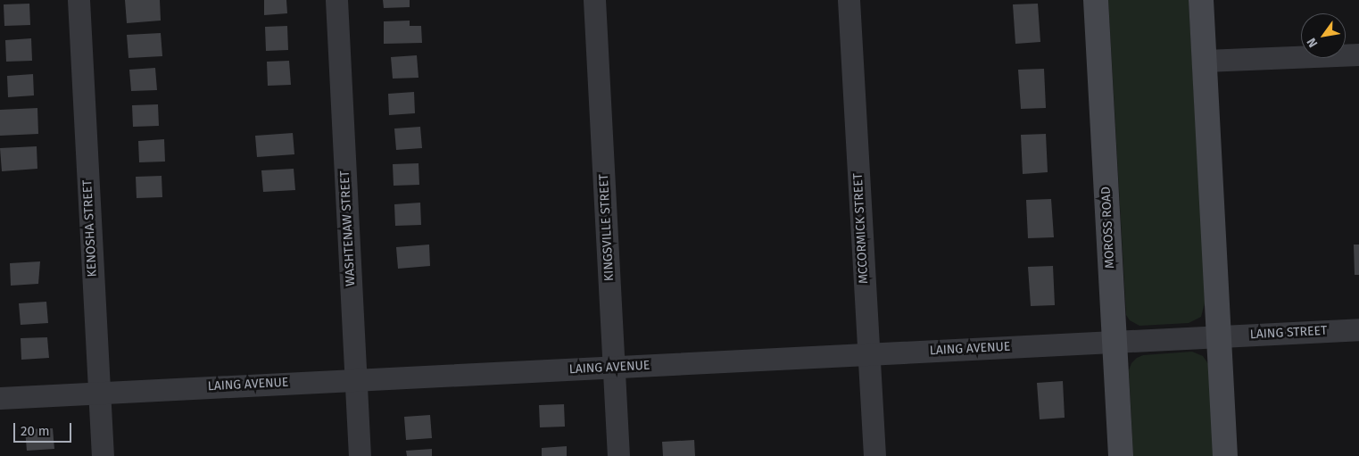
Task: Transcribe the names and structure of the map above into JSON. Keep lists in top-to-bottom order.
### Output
{
  "streets": {
    "main road": ["MOROSS ROAD"],
    "street": [
      "KINGSVILLE STREET",
      "KENOSHA STREET",
      "WASHTENAW STREET",
      "MCCORMICK STREET",
      "LAING STREET",
      "LAING AVENUE"
    ]
  },
  "crossings": [
    ["KINGSVILLE STREET", "LAING AVENUE"],
    ["MOROSS ROAD", "LAING AVENUE"],
    ["KENOSHA STREET", "LAING AVENUE"],
    ["WASHTENAW STREET", "LAING AVENUE"],
    ["MCCORMICK STREET", "LAING AVENUE"],
    ["LAING STREET", "LAING AVENUE"]
  ],
  "scale_bar": "20 m",
  "north": "bottom left"
}
